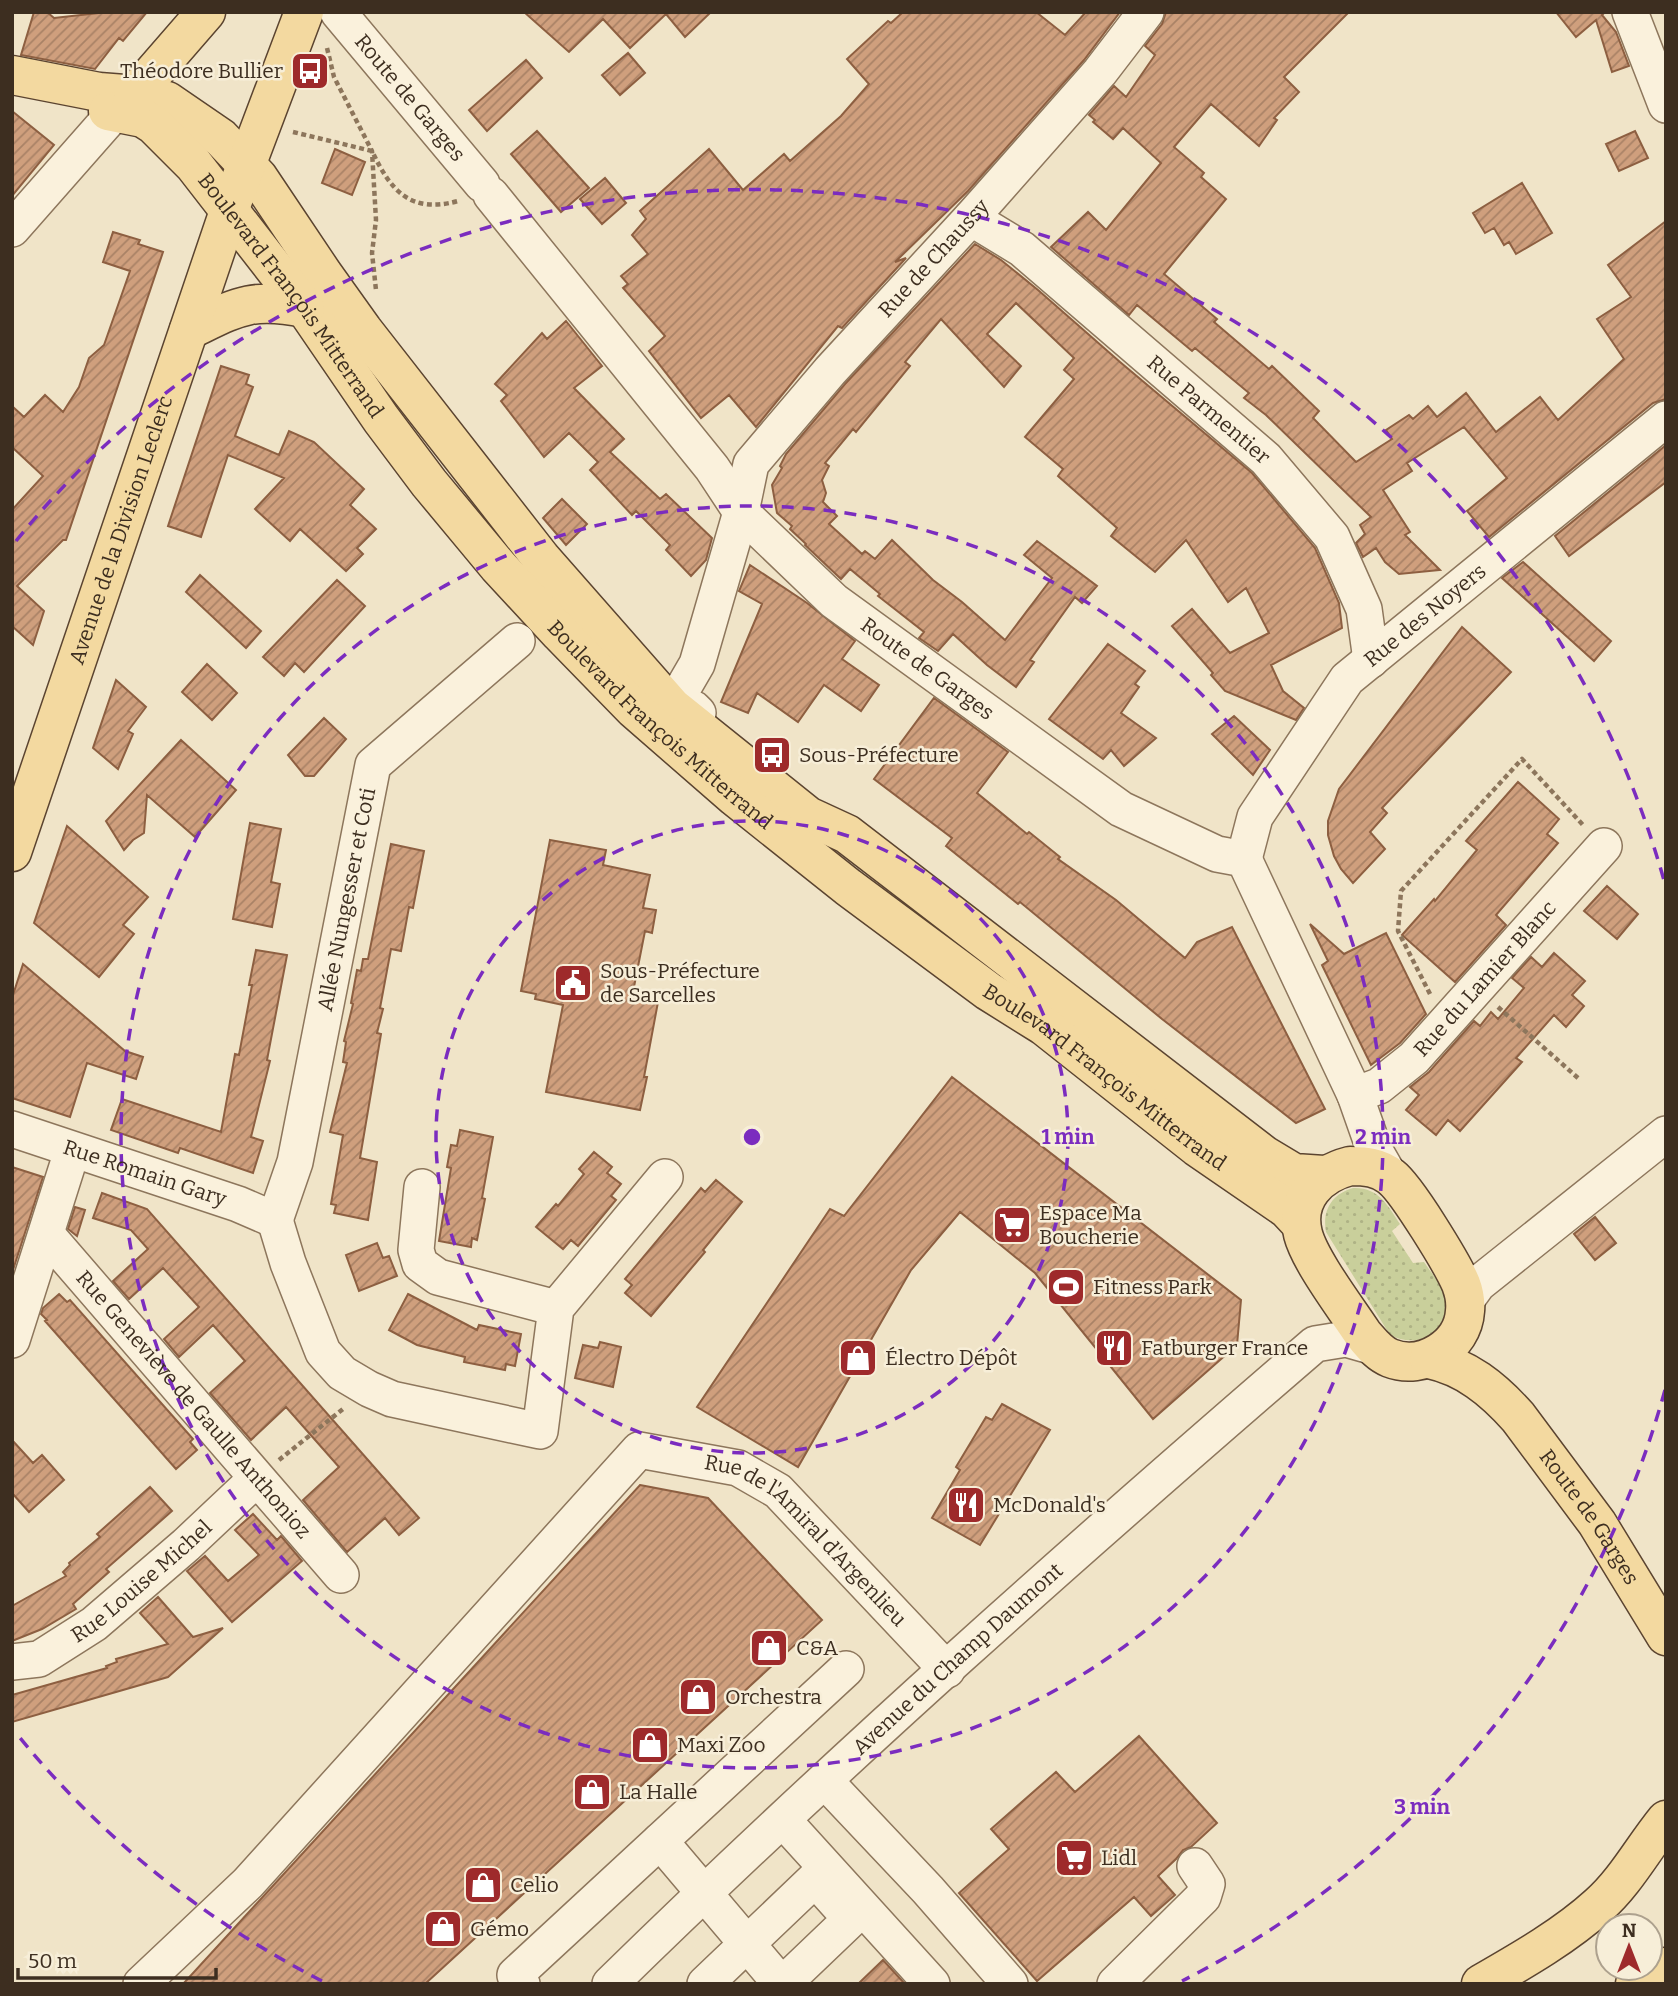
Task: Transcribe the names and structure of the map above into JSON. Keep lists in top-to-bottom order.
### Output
{
  "streets": {
    "main road": ["Route de Garges", "Boulevard François Mitterrand", "Avenue de la Division Leclerc"],
    "street": [
      "Rue de Chaussy",
      "Rue Parmentier",
      "Rue des Noyers",
      "Allée Nungesser et Coti",
      "Rue du Lamier Blanc",
      "Rue Romain Gary",
      "Rue Geneviève de Gaulle Anthonioz",
      "Rue de l'Amiral d'Argenlieu",
      "Rue Louise Michel",
      "Avenue du Champ Daumont"
    ]
  },
  "crossings": [
    ["Route de Garges", "Rue de Chaussy"],
    ["Route de Garges", "Boulevard François Mitterrand"],
    ["Route de Garges", "Avenue de la Division Leclerc"],
    ["Route de Garges", "Rue des Noyers"],
    ["Rue de Chaussy", "Boulevard François Mitterrand"],
    ["Rue de Chaussy", "Rue Parmentier"],
    ["Boulevard François Mitterrand", "Avenue de la Division Leclerc"],
    ["Rue Parmentier", "Rue des Noyers"],
    ["Allée Nungesser et Coti", "Rue Romain Gary"],
    ["Rue Geneviève de Gaulle Anthonioz", "Rue Louise Michel"],
    ["Rue de l'Amiral d'Argenlieu", "Avenue du Champ Daumont"]
  ],
  "places": {
    "bus stop": ["Théodore Bullier", "Sous-Préfecture"],
    "public building": ["Sous-Préfecture de Sarcelles"],
    "supermarket": ["Espace Ma Boucherie", "Lidl"],
    "sports": ["Fitness Park"],
    "restaurant": ["Fatburger France", "McDonald's"],
    "shop": [
      "Électro Dépôt",
      "C&A",
      "Orchestra",
      "Maxi Zoo",
      "La Halle",
      "Celio",
      "Gémo"
    ]
  },
  "scale_bar": "50 m",
  "north": "top",
  "rings": ["1 min", "2 min", "3 min"]
}
